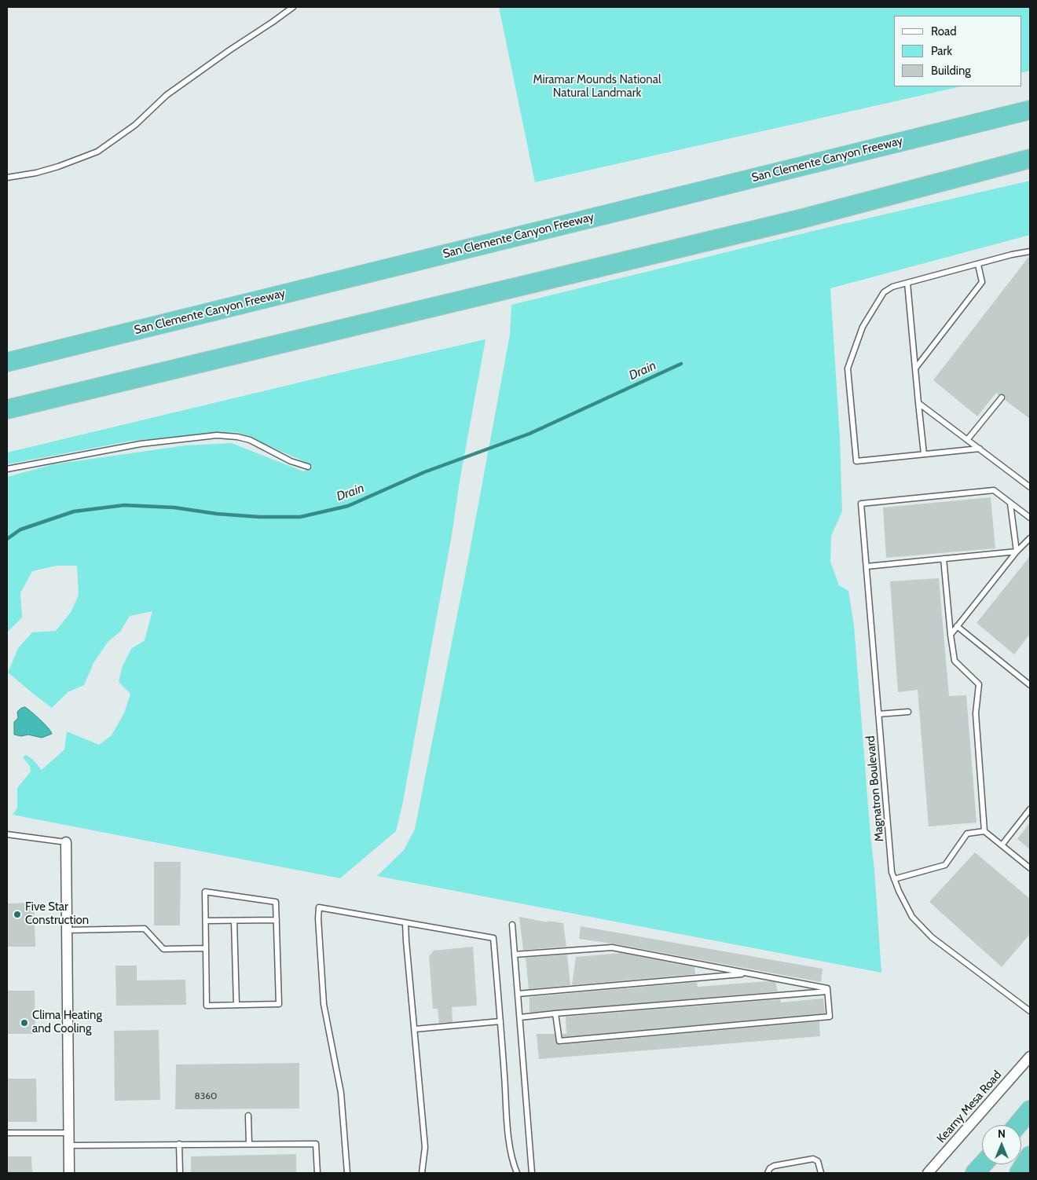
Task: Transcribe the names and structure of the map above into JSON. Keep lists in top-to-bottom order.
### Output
{
  "streets": {
    "highway": ["San Clemente Canyon Freeway"],
    "street": ["Kearny Mesa Road"],
    "lane": ["Magnatron Boulevard"]
  },
  "water": ["Drain"],
  "parks": ["Miramar Mounds National Natural Landmark"],
  "places": ["Five Star Construction", "Clima Heating and Cooling"],
  "house_numbers": ["8360"],
  "legend": ["Road", "Park", "Building"],
  "north": "top"
}
